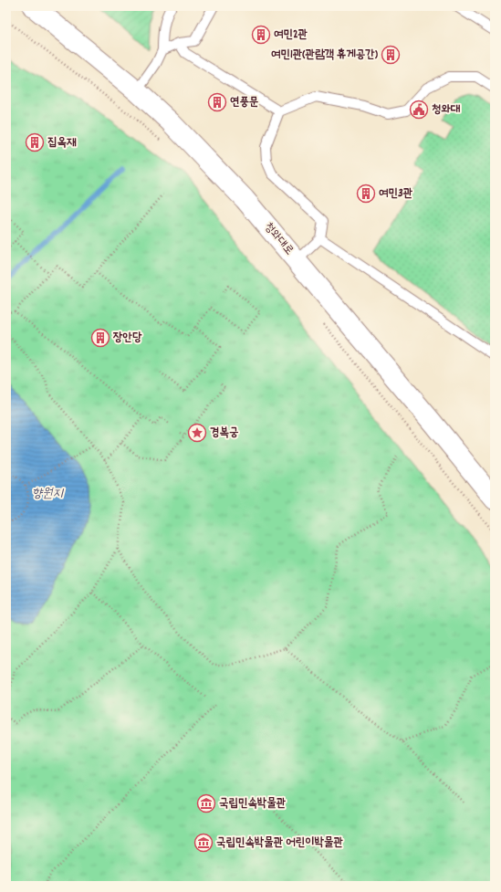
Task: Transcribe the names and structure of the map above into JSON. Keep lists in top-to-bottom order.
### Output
{
  "streets": {
    "street": ["청와대로"]
  },
  "water": ["향원지"],
  "places": {
    "building": [
      "여민2관",
      "여민1관(관람객 휴게공간)",
      "연풍문",
      "집옥재",
      "여민3관",
      "장안당"
    ],
    "public building": ["청와대"],
    "place": ["경복궁"],
    "museum": ["국립민속박물관", "국립민속박물관 어린이박물관"]
  }
}
